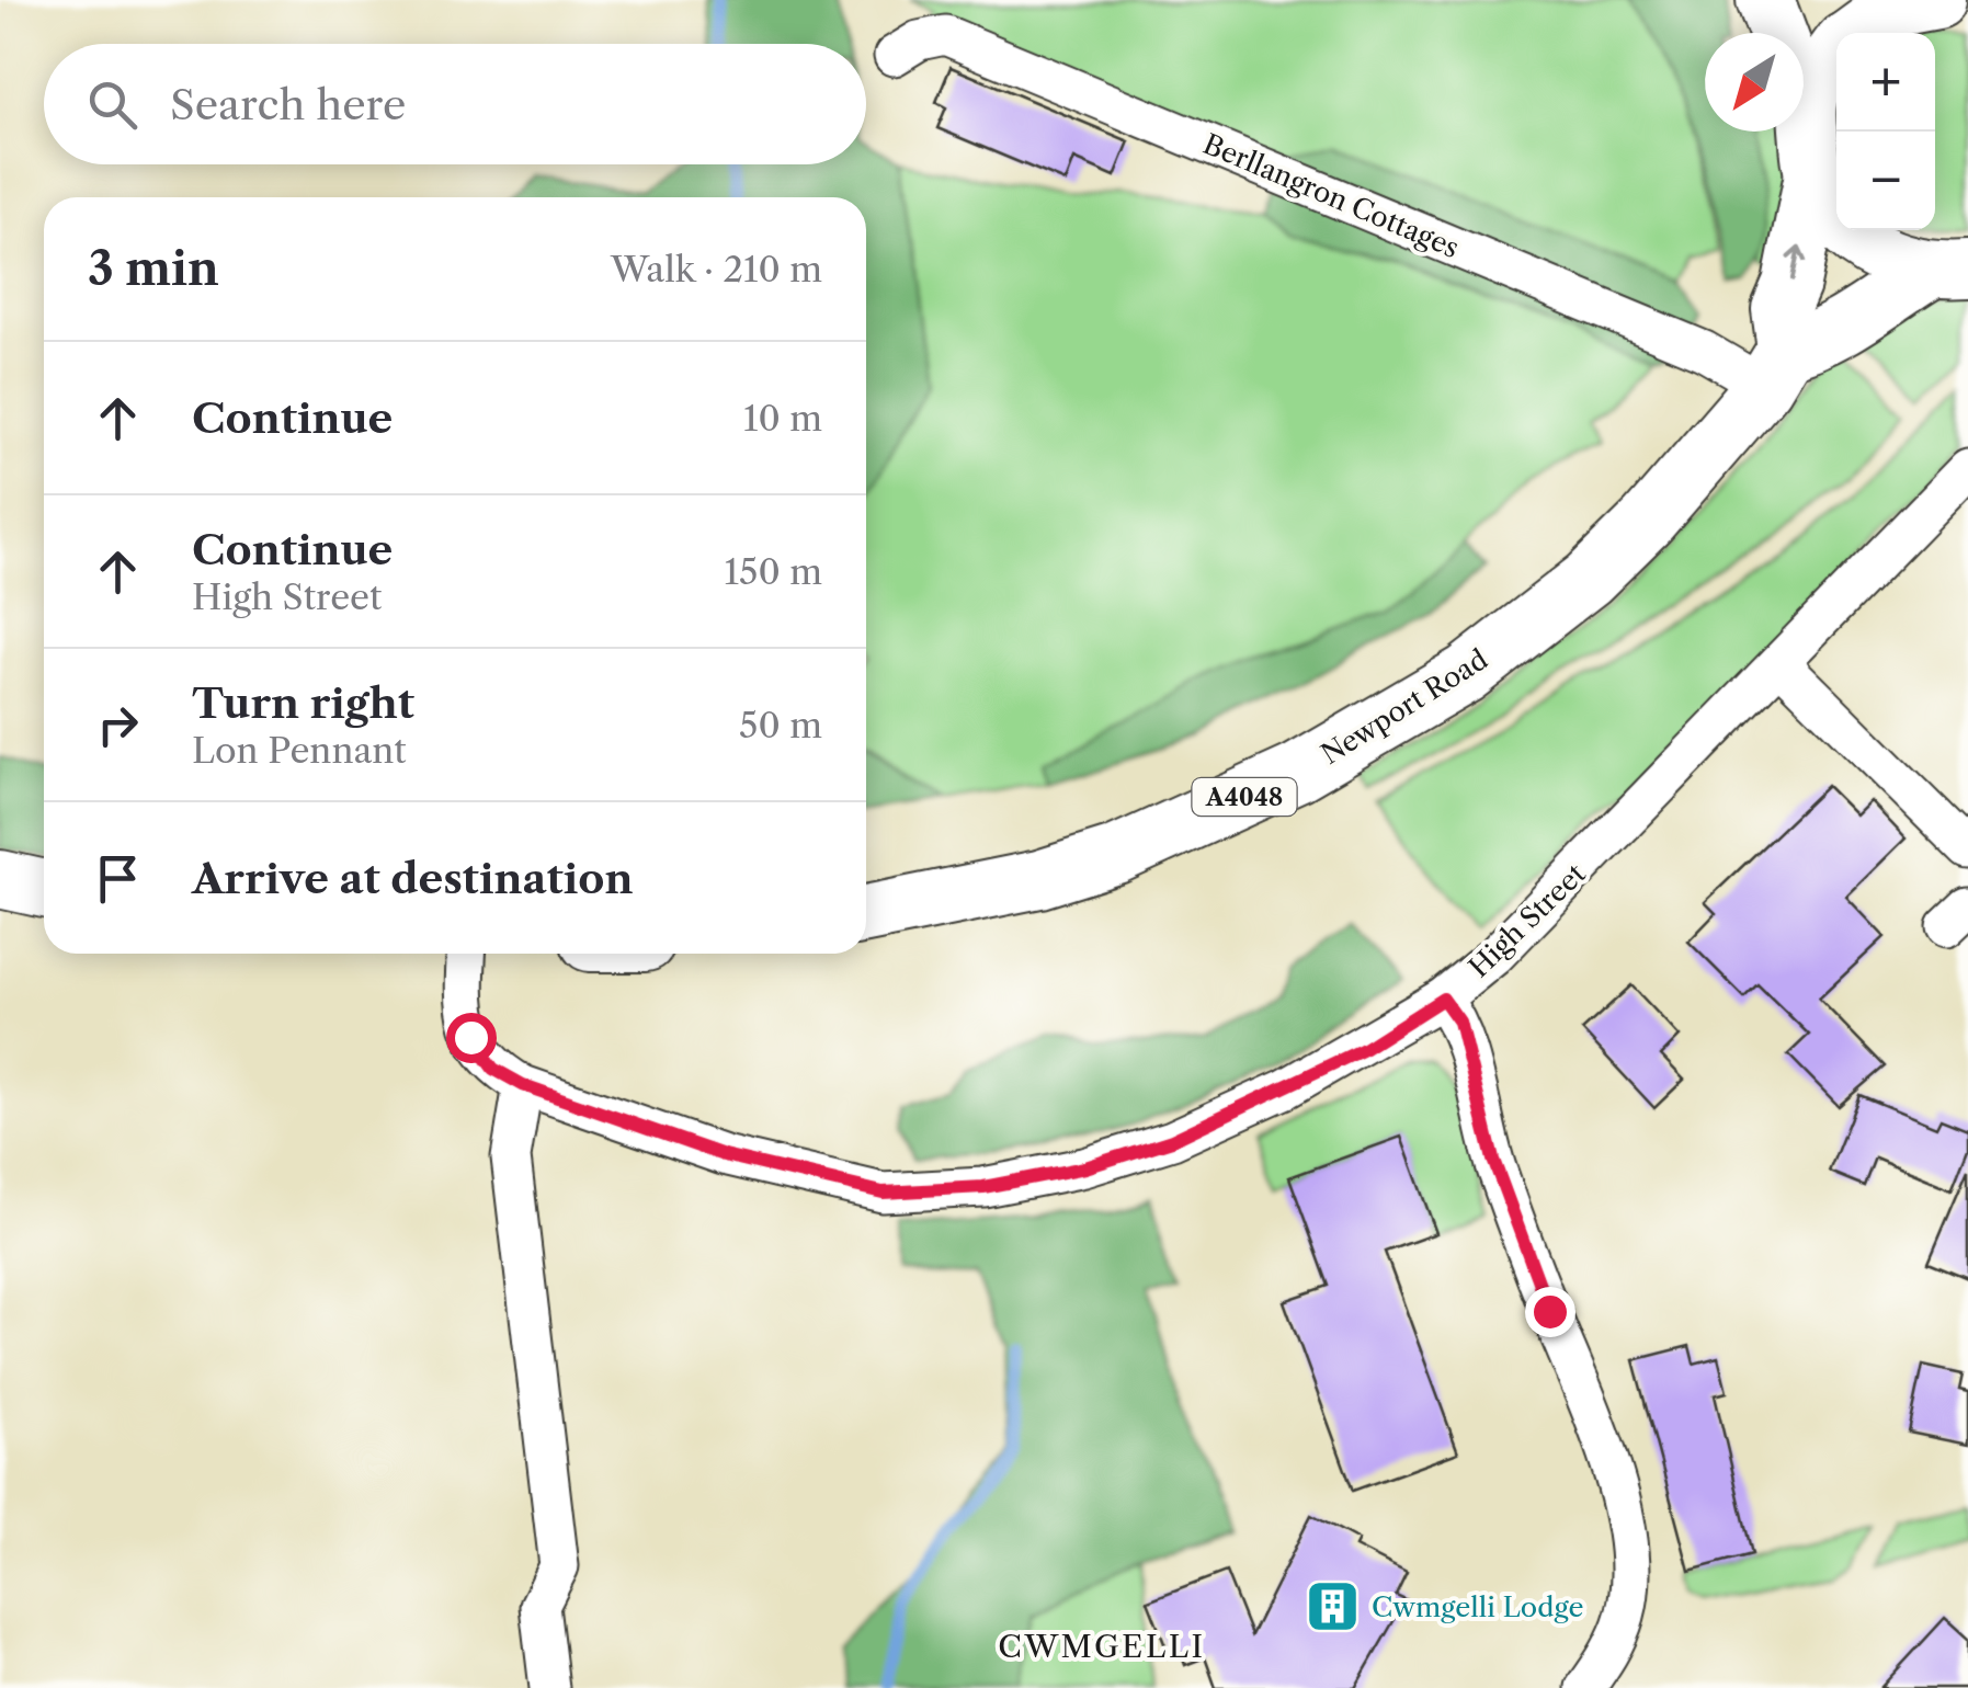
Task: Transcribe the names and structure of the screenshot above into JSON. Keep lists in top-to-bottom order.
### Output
{
  "streets": {
    "main road": ["Newport Road", "A4048"],
    "street": ["Berllangron Cottages", "High Street"]
  },
  "crossings": [
    ["Berllangron Cottages", "Newport Road"]
  ],
  "districts": ["CWMGELLI"],
  "places": {
    "building": ["Cwmgelli Lodge"]
  },
  "north": "bottom left",
  "page": {
    "map_buttons": ["+", "−"],
    "search": "Search here",
    "heading": ["3 min", "Walk · 210 m"],
    "list": [
      ["Continue", "10 m"],
      ["Continue", "High Street", "150 m"],
      ["Turn right", "Lon Pennant", "50 m"],
      "Arrive at destination"
    ]
  }
}
